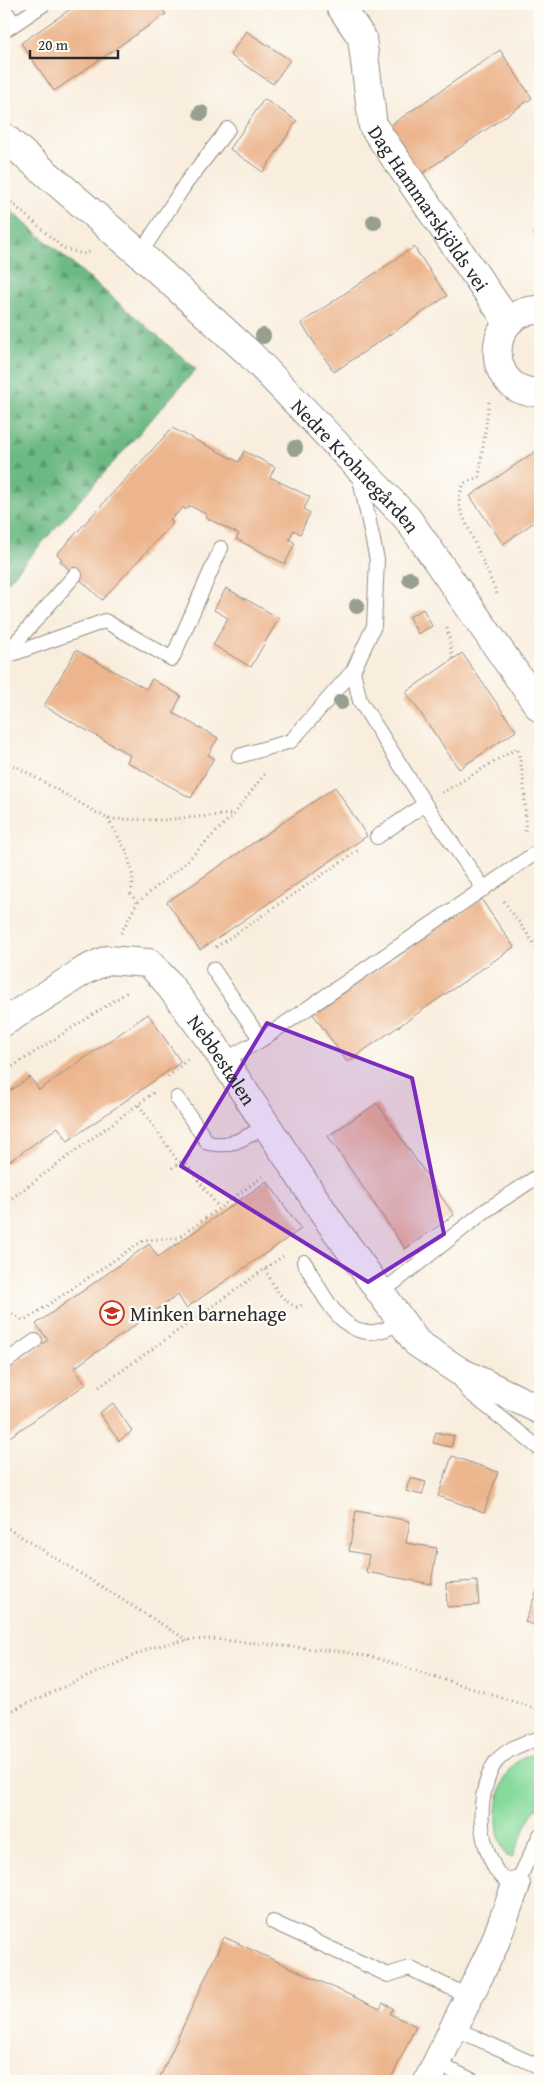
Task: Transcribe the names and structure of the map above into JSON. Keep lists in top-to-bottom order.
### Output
{
  "streets": {
    "street": ["Dag Hammarskjölds vei", "Nedre Krohnegården", "Nebbestølen"]
  },
  "places": {
    "school or university": ["Minken barnehage"]
  },
  "scale_bar": "20 m"
}
